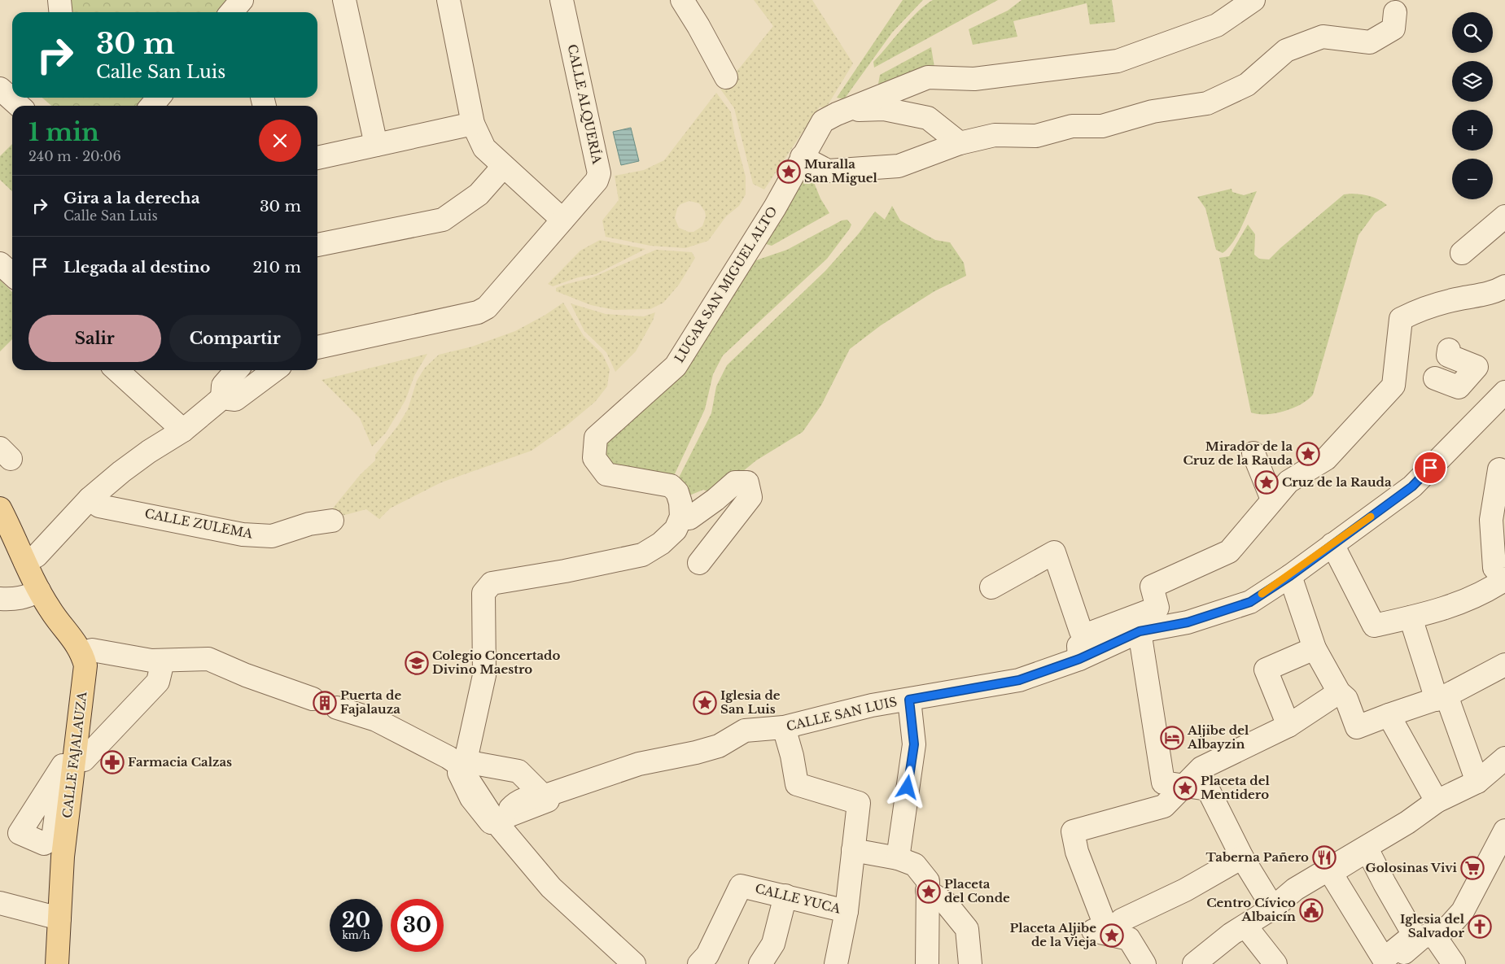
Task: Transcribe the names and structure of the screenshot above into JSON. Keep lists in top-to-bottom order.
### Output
{
  "streets": {
    "main road": ["CALLE FAJALAUZA"],
    "street": [
      "CALLE ALQUERÍA",
      "LUGAR SAN MIGUEL ALTO",
      "CALLE ZULEMA",
      "CALLE SAN LUIS",
      "CALLE YUCA"
    ]
  },
  "places": {
    "place": [
      "Muralla San Miguel",
      "Mirador de la Cruz de la Rauda",
      "Cruz de la Rauda",
      "Iglesia de San Luis",
      "Placeta del Mentidero",
      "Placeta del Conde",
      "Placeta Aljibe de la Vieja"
    ],
    "school or university": ["Colegio Concertado Divino Maestro"],
    "building": ["Puerta de Fajalauza"],
    "hotel": ["Aljibe del Albayzin"],
    "pharmacy": ["Farmacia Calzas"],
    "restaurant": ["Taberna Pañero"],
    "supermarket": ["Golosinas Vivi"],
    "public building": ["Centro Cívico Albaicín"],
    "church": ["Iglesia del Salvador"]
  },
  "page": {
    "map_buttons": ["+", "−"],
    "turn": ["30 m", "Calle San Luis"],
    "heading": ["1 min", "240 m · 20:06"],
    "list": [
      {
        "name": "Gira a la derecha",
        "note": "Calle San Luis",
        "value": "30 m"
      },
      {
        "name": "Llegada al destino",
        "value": "210 m"
      }
    ],
    "buttons": ["Salir", "Compartir"],
    "speed": "20 km/h",
    "limit": "30"
  }
}
